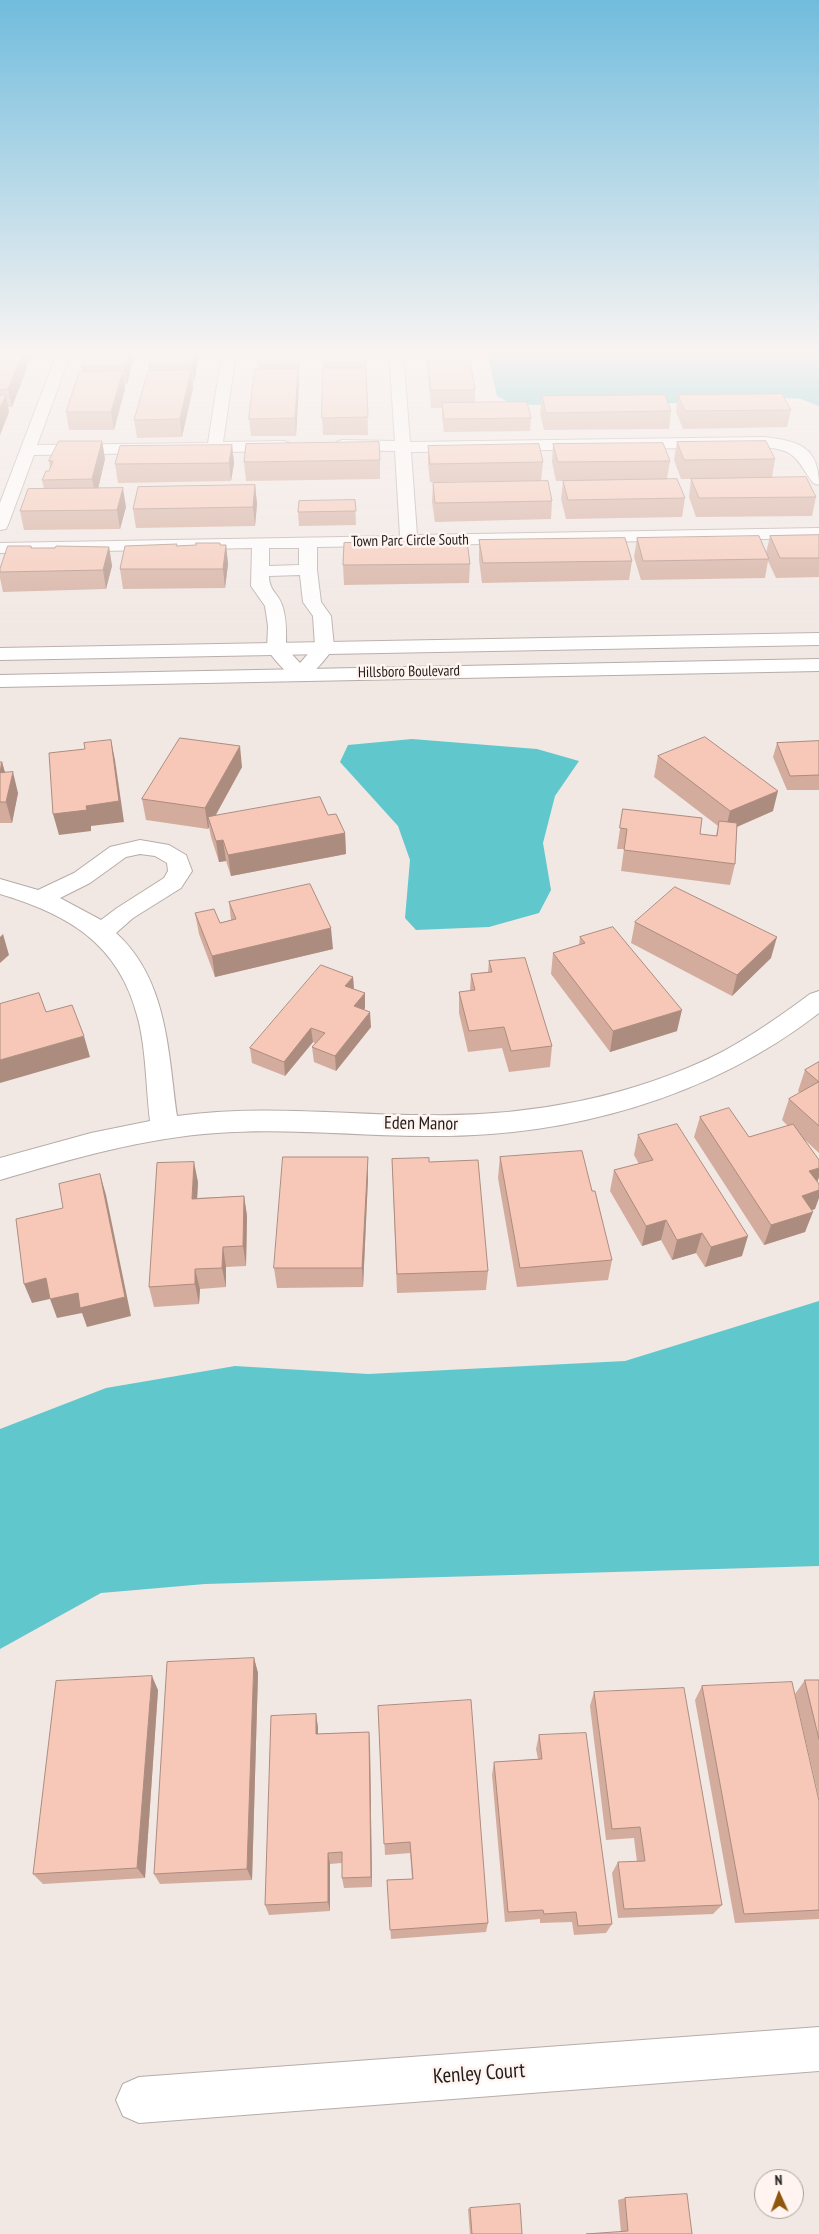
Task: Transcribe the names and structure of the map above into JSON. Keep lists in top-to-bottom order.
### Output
{
  "streets": {
    "street": [
      "Town Parc Circle South",
      "Hillsboro Boulevard",
      "Eden Manor",
      "Kenley Court"
    ]
  },
  "north": "top"
}
